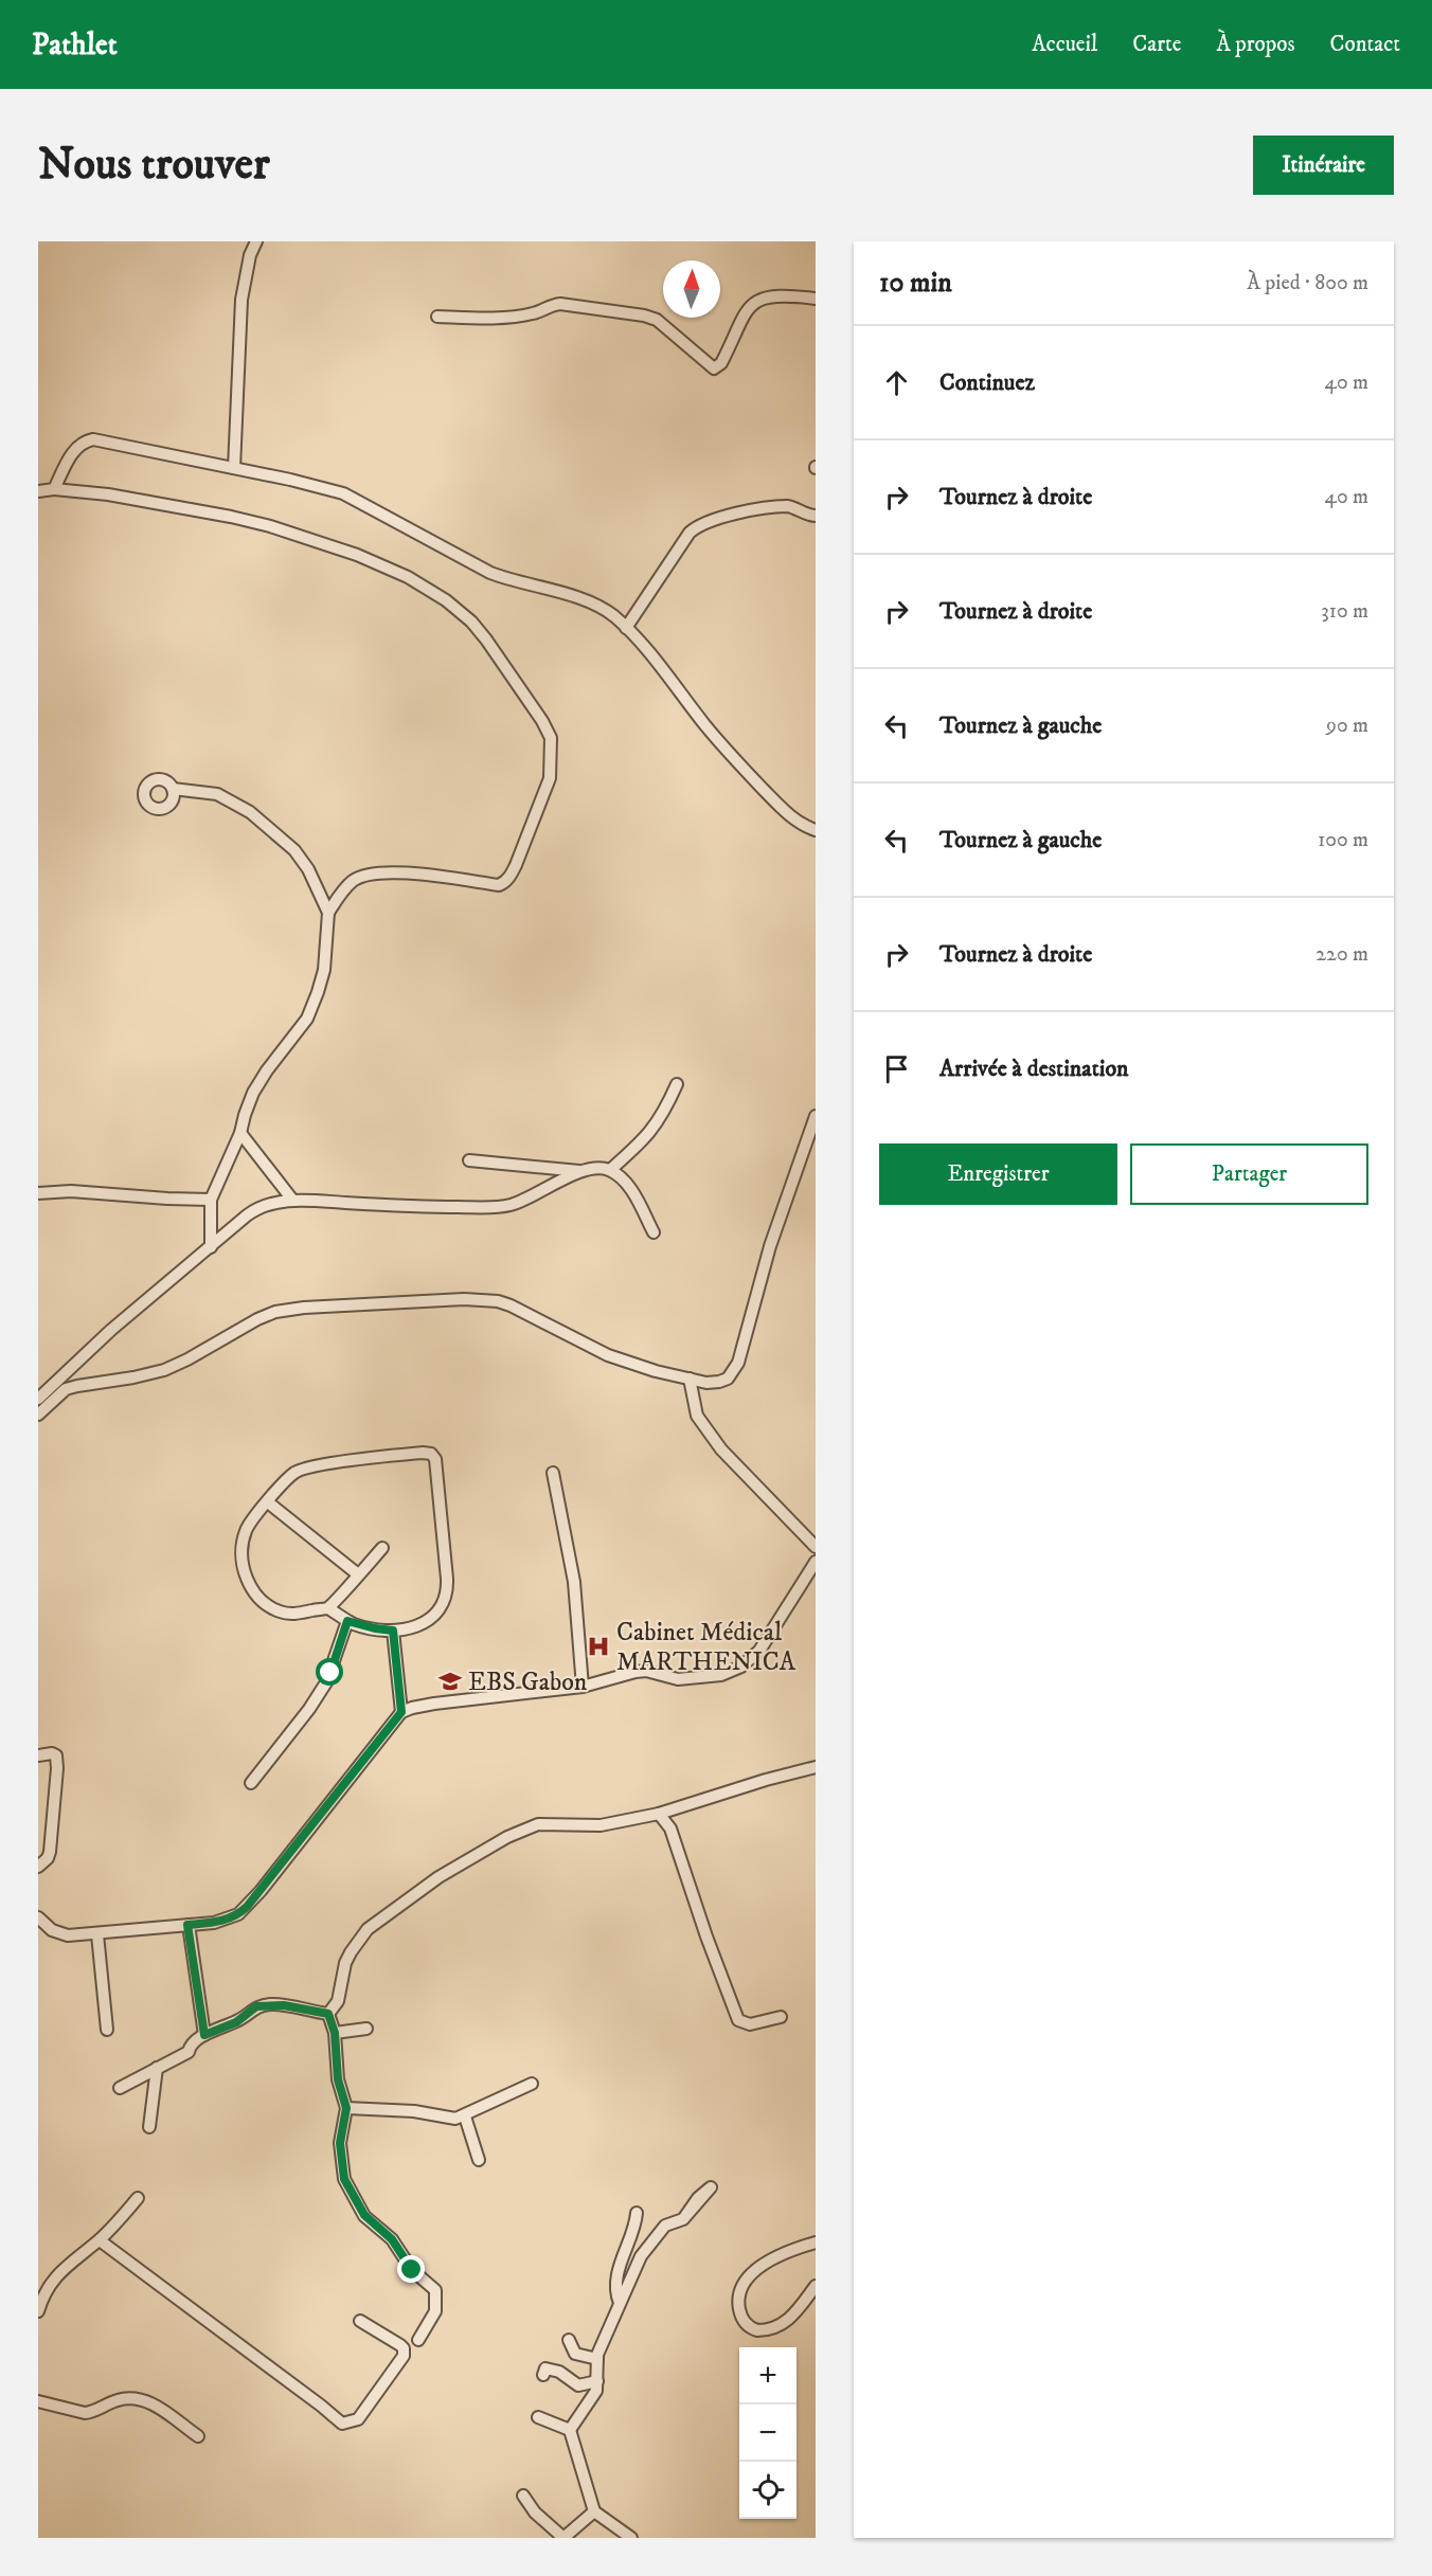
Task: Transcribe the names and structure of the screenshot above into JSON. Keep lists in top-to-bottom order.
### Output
{
  "places": {
    "hospital": ["Cabinet Médical MARTHENICA"],
    "school or university": ["EBS Gabon"]
  },
  "north": "top",
  "page": {
    "header": "Pathlet",
    "nav": [
      "Accueil",
      "Carte",
      "À propos",
      "Contact"
    ],
    "buttons": [
      "Itinéraire",
      ["Enregistrer", "Partager"]
    ],
    "title": "Nous trouver",
    "heading": ["10 min", "À pied · 800 m"],
    "list": [
      ["Continuez", "40 m"],
      ["Tournez à droite", "40 m"],
      ["Tournez à droite", "310 m"],
      ["Tournez à gauche", "90 m"],
      ["Tournez à gauche", "100 m"],
      ["Tournez à droite", "220 m"],
      "Arrivée à destination"
    ],
    "map_buttons": ["+", "−"]
  }
}
